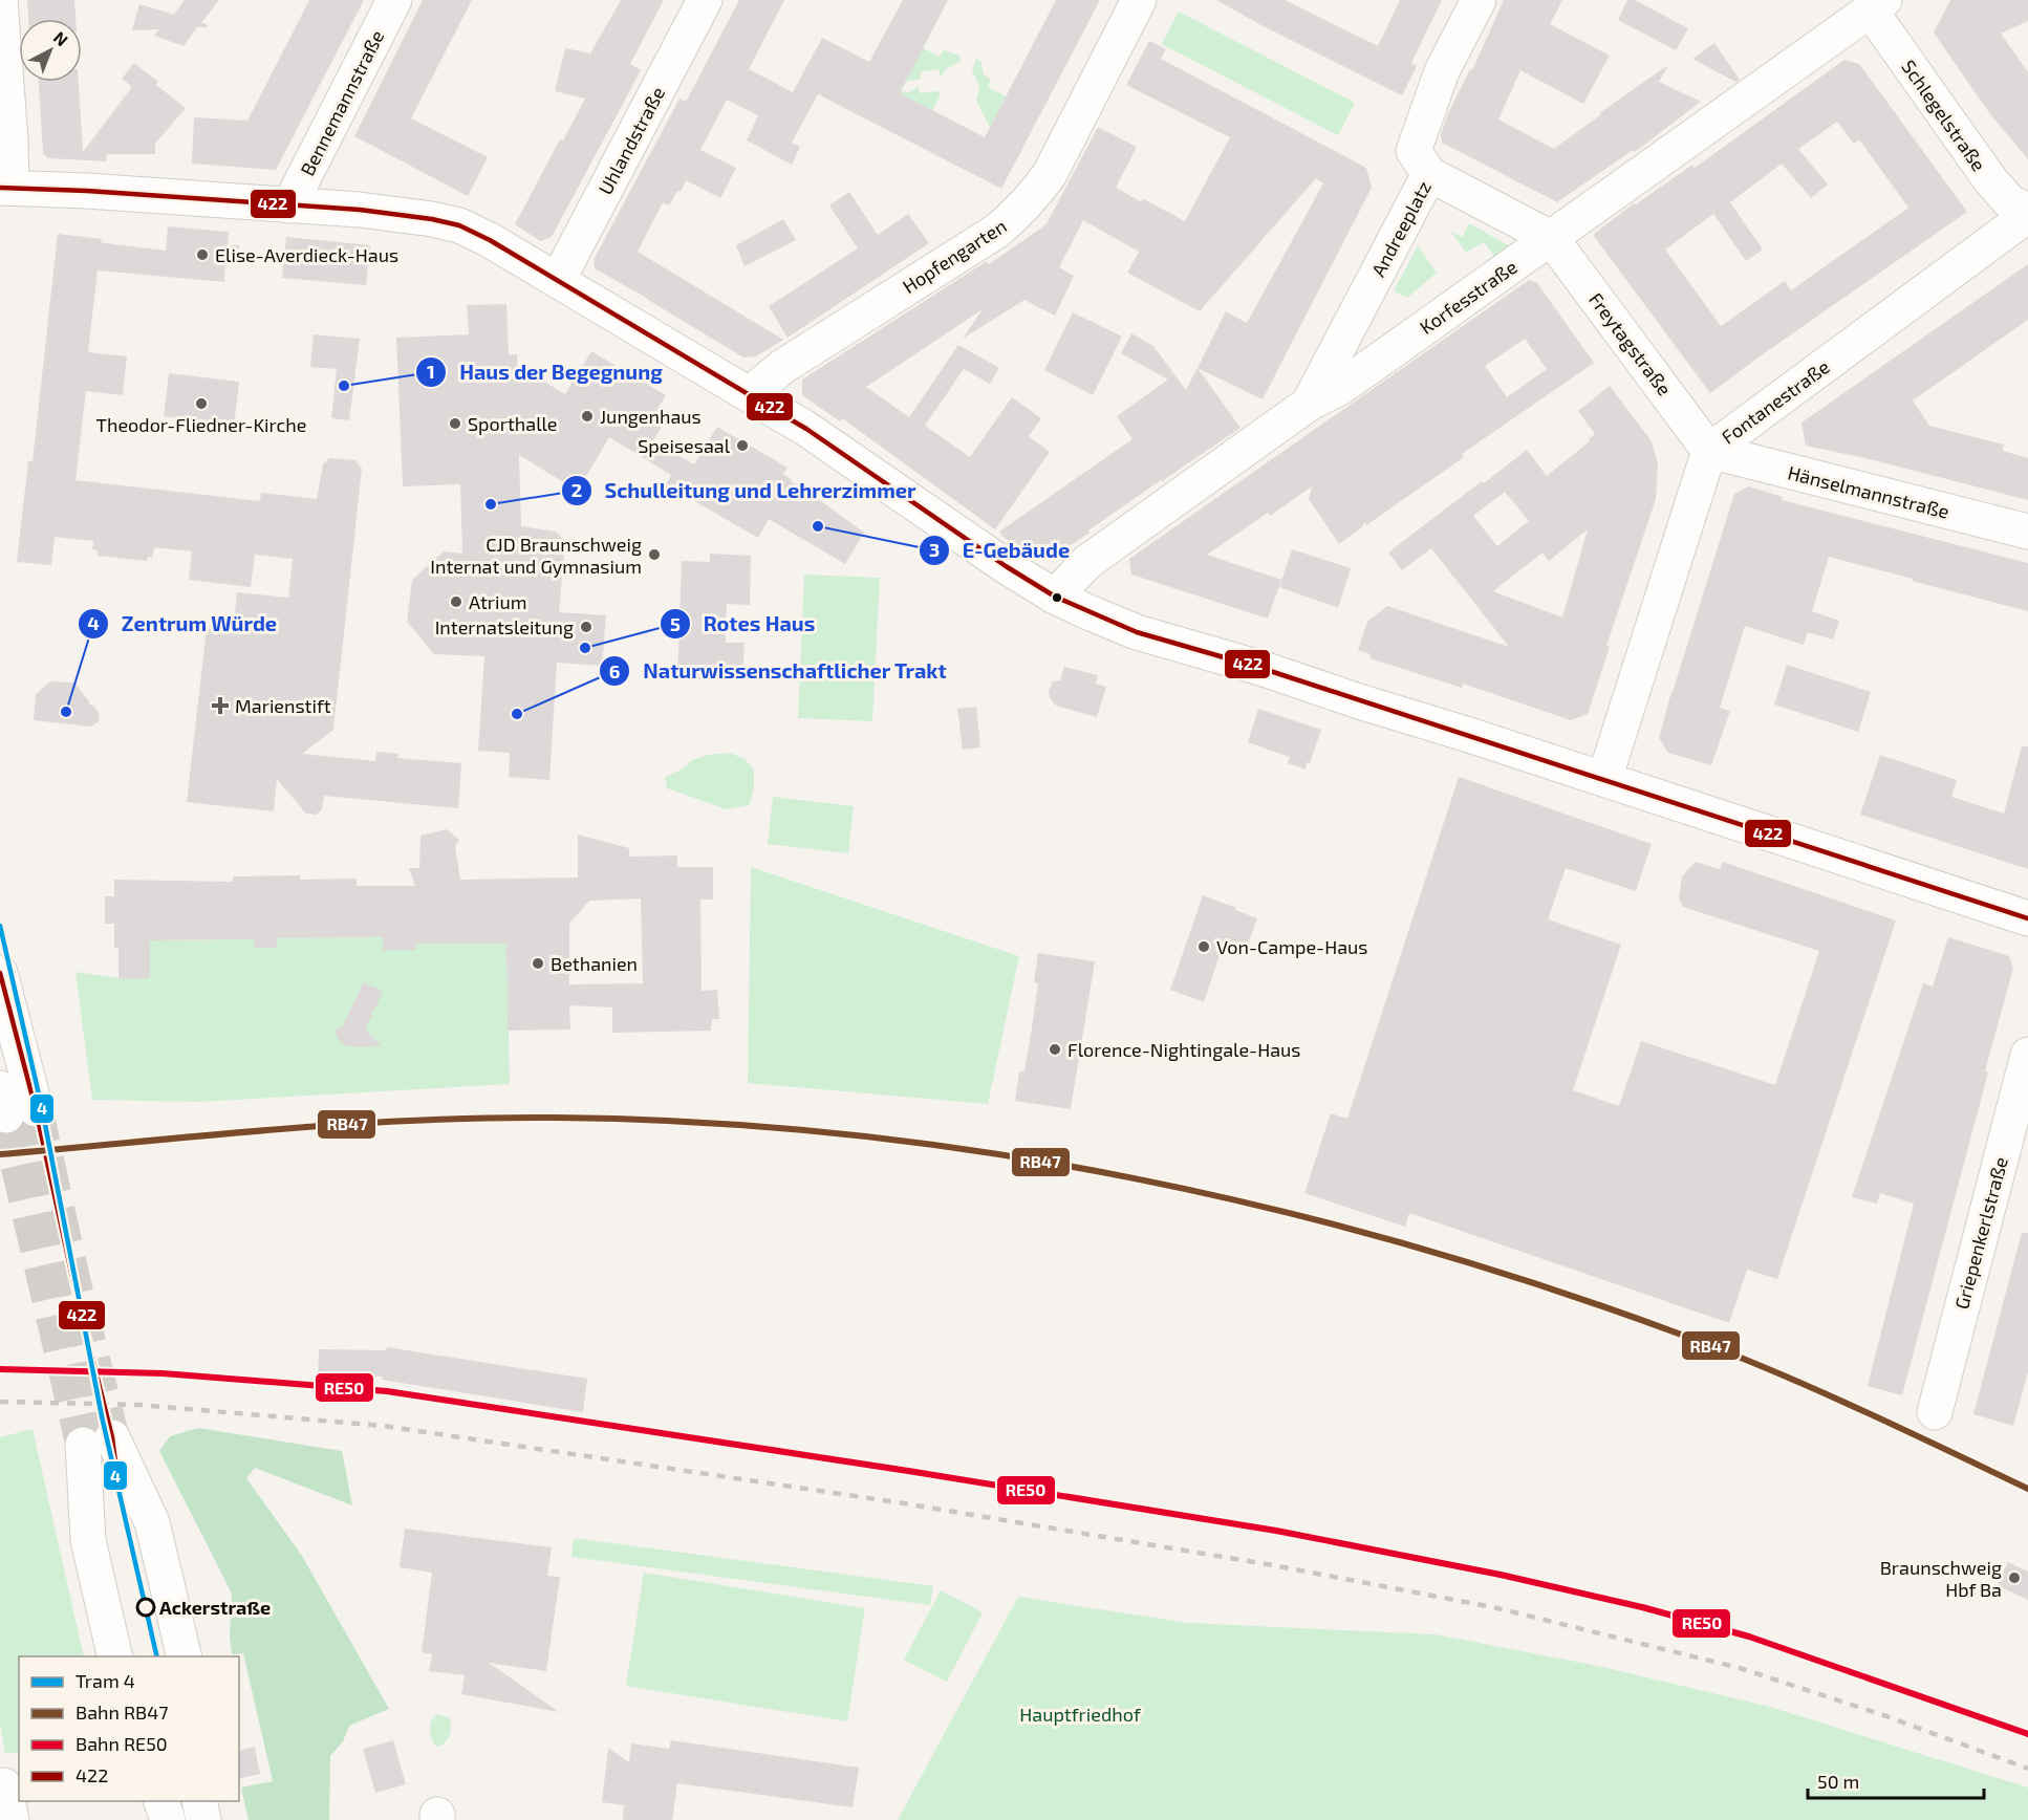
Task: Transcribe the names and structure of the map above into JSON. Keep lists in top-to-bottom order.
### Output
{
  "streets": {
    "street": [
      "Bennemannstraße",
      "Schlegelstraße",
      "Uhlandstraße",
      "Andreeplatz",
      "Hopfengarten",
      "Korfesstraße",
      "Freytagstraße",
      "Fontanestraße",
      "Hänselmannstraße",
      "Griepenkerlstraße"
    ]
  },
  "crossings": [
    ["Schlegelstraße", "Korfesstraße"],
    ["Andreeplatz", "Korfesstraße"],
    ["Andreeplatz", "Freytagstraße"],
    ["Korfesstraße", "Freytagstraße"],
    ["Freytagstraße", "Fontanestraße"],
    ["Freytagstraße", "Hänselmannstraße"],
    ["Fontanestraße", "Hänselmannstraße"]
  ],
  "parks": ["Hauptfriedhof"],
  "places": {
    "other": [
      "Elise-Averdieck-Haus",
      "Haus der Begegnung",
      "Theodor-Fliedner-Kirche",
      "Jungenhaus",
      "Sporthalle",
      "Speisesaal",
      "Schulleitung und Lehrerzimmer",
      "E-Gebäude",
      "CJD Braunschweig Internat und Gymnasium",
      "Atrium",
      "Internatsleitung",
      "Rotes Haus",
      "Zentrum Würde",
      "Naturwissenschaftlicher Trakt",
      "Von-Campe-Haus",
      "Bethanien",
      "Florence-Nightingale-Haus",
      "Braunschweig Hbf Ba",
      "Ackerstraße"
    ],
    "health": ["Marienstift"]
  },
  "lines": [
    "transit line 422",
    "tram line 4",
    "rail line RB47",
    "rail line RE50"
  ],
  "legend": [
    "Tram 4",
    "Bahn RB47",
    "Bahn RE50",
    "422"
  ],
  "scale_bar": "50 m",
  "north": "top right"
}
